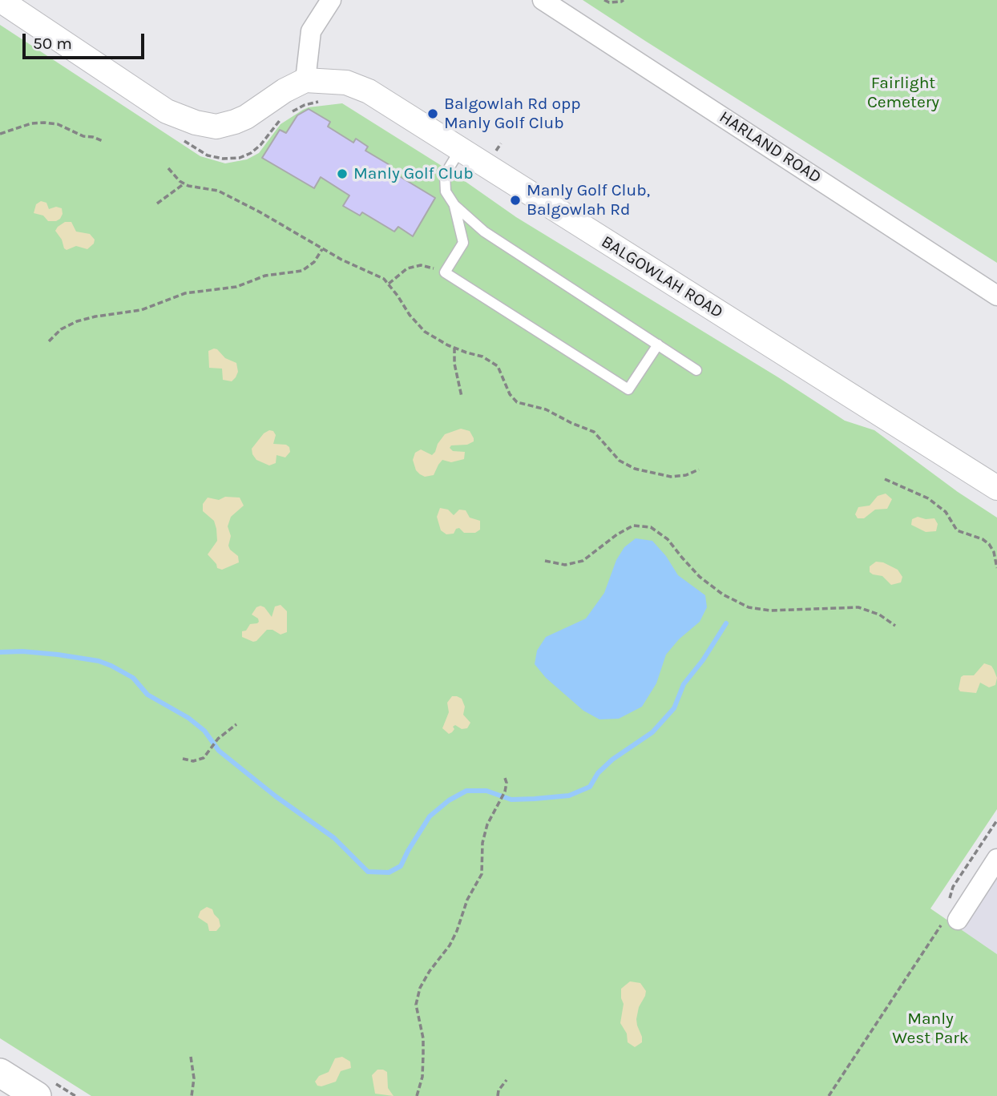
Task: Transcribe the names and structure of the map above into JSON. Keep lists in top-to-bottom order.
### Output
{
  "streets": {
    "street": ["HARLAND ROAD", "BALGOWLAH ROAD"]
  },
  "parks": ["Fairlight Cemetery", "Manly West Park"],
  "places": ["Balgowlah Rd opp Manly Golf Club", "Manly Golf Club", "Manly Golf Club, Balgowlah Rd"],
  "scale_bar": "50 m"
}
